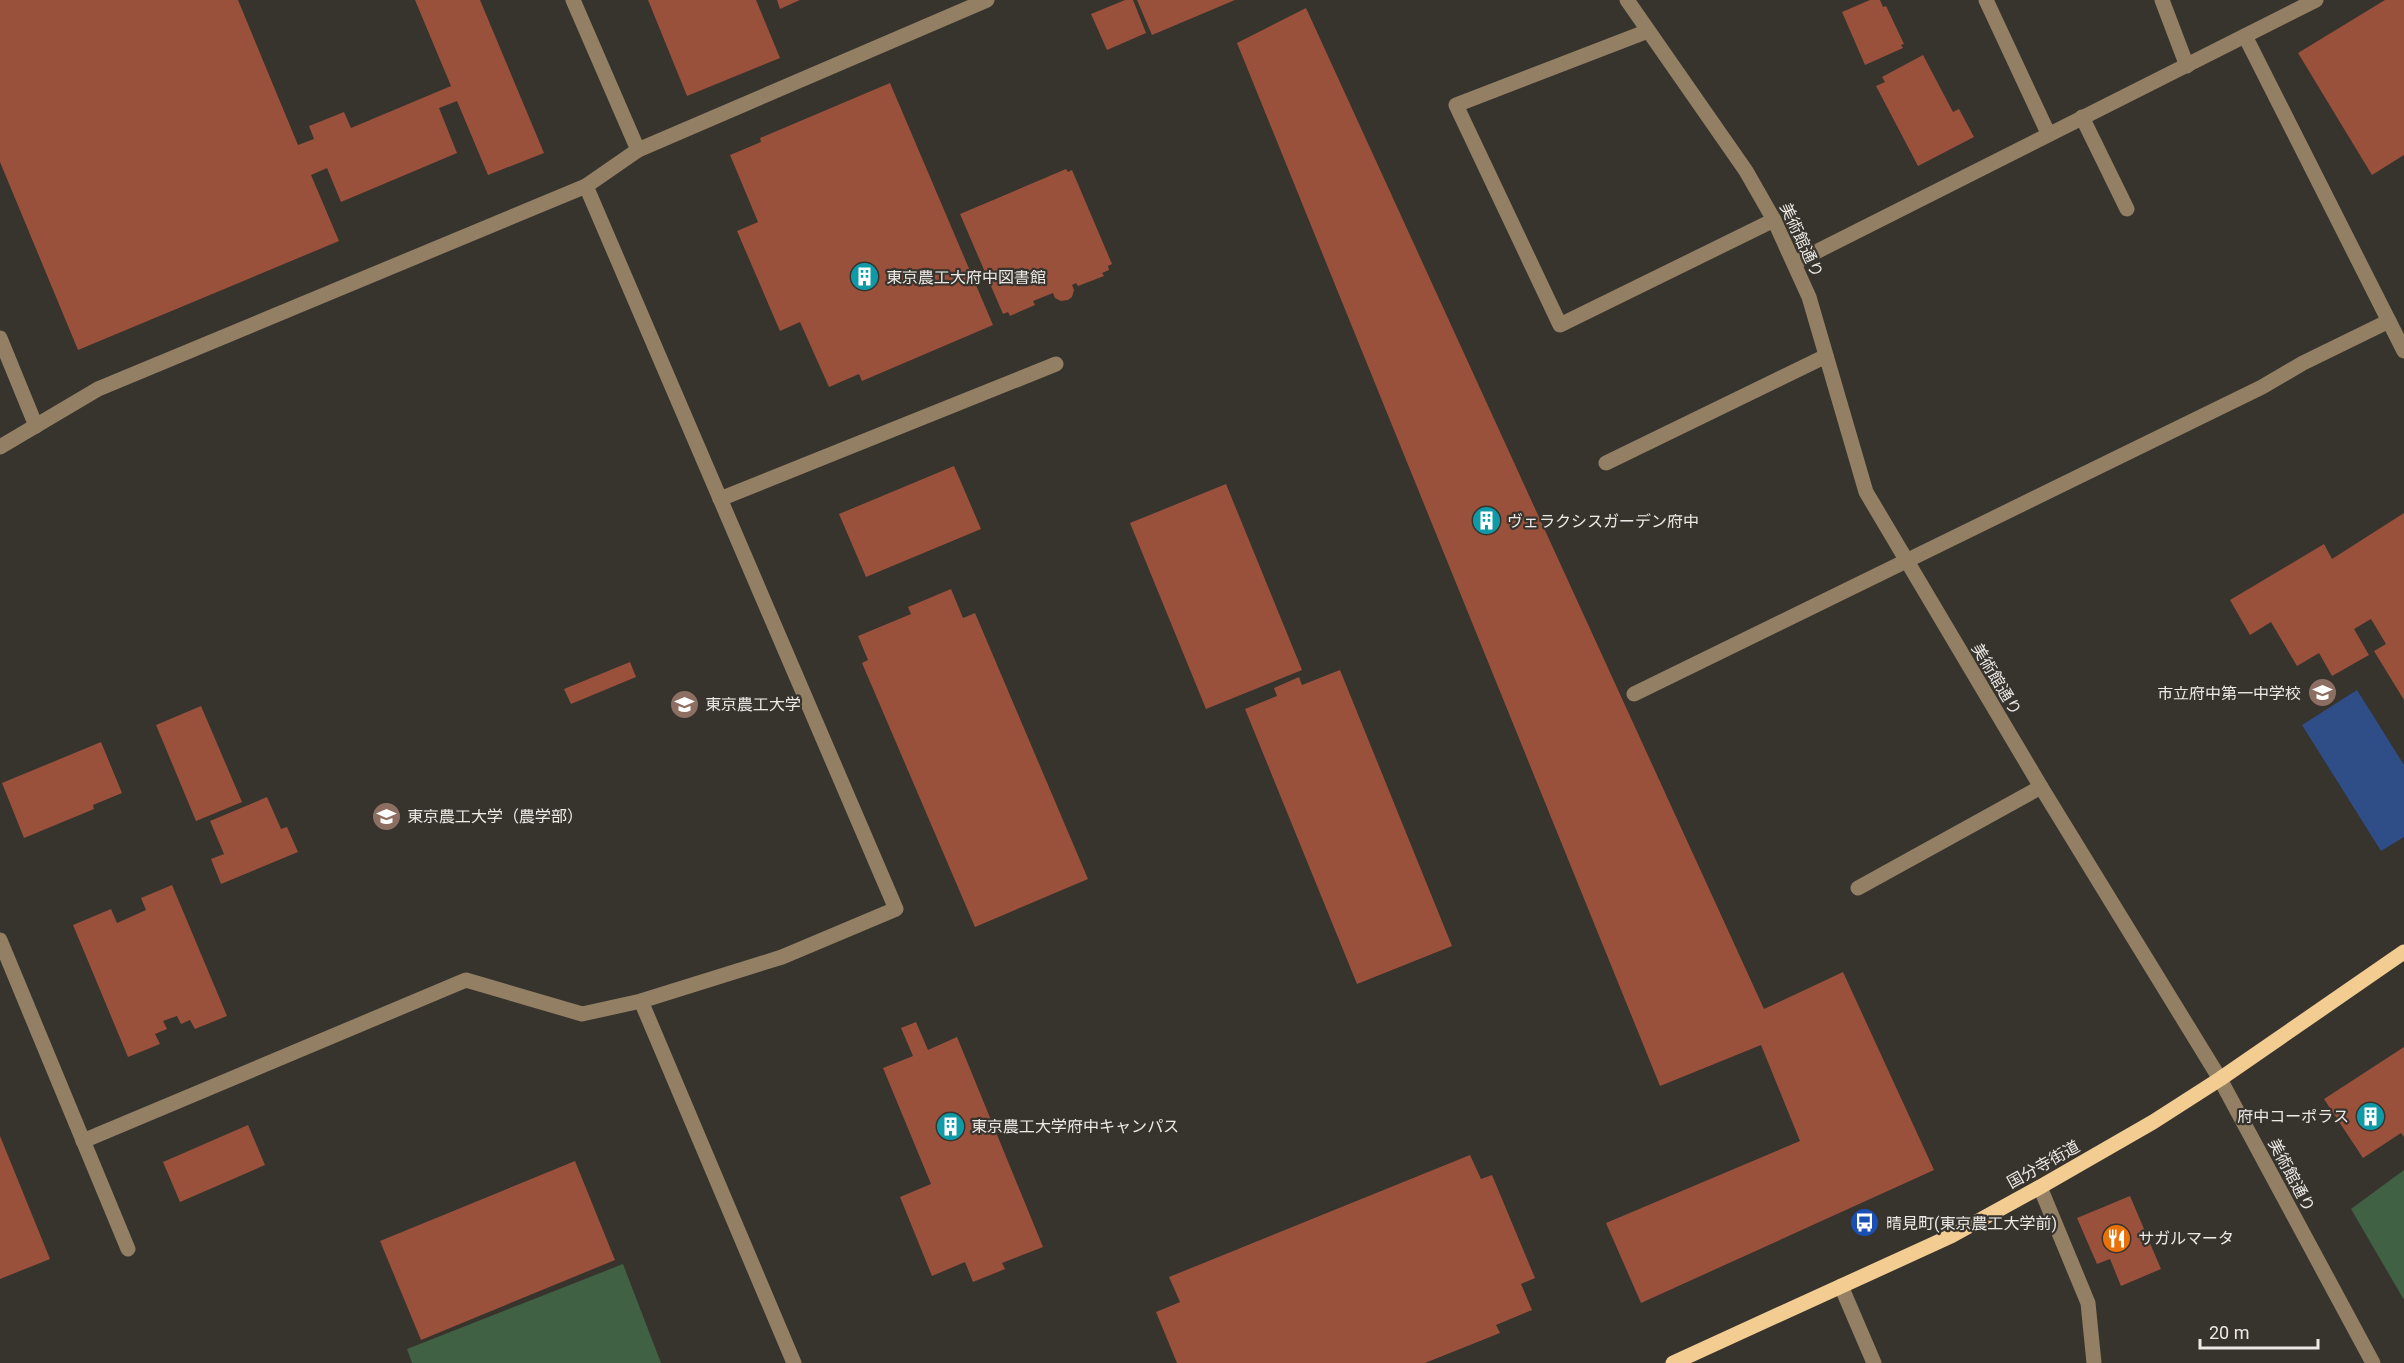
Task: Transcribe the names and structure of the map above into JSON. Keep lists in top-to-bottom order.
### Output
{
  "streets": {
    "main road": ["国分寺街道"],
    "street": ["美術館通り"]
  },
  "crossings": [
    ["美術館通り", "国分寺街道"]
  ],
  "places": {
    "building": [
      "東京農工大府中図書館",
      "ヴェラクシスガーデン府中",
      "府中コーポラス",
      "東京農工大学府中キャンパス"
    ],
    "school or university": ["市立府中第一中学校", "東京農工大学", "東京農工大学（農学部）"],
    "bus stop": ["晴見町(東京農工大学前)"],
    "restaurant": ["サガルマータ"]
  },
  "scale_bar": "20 m"
}
